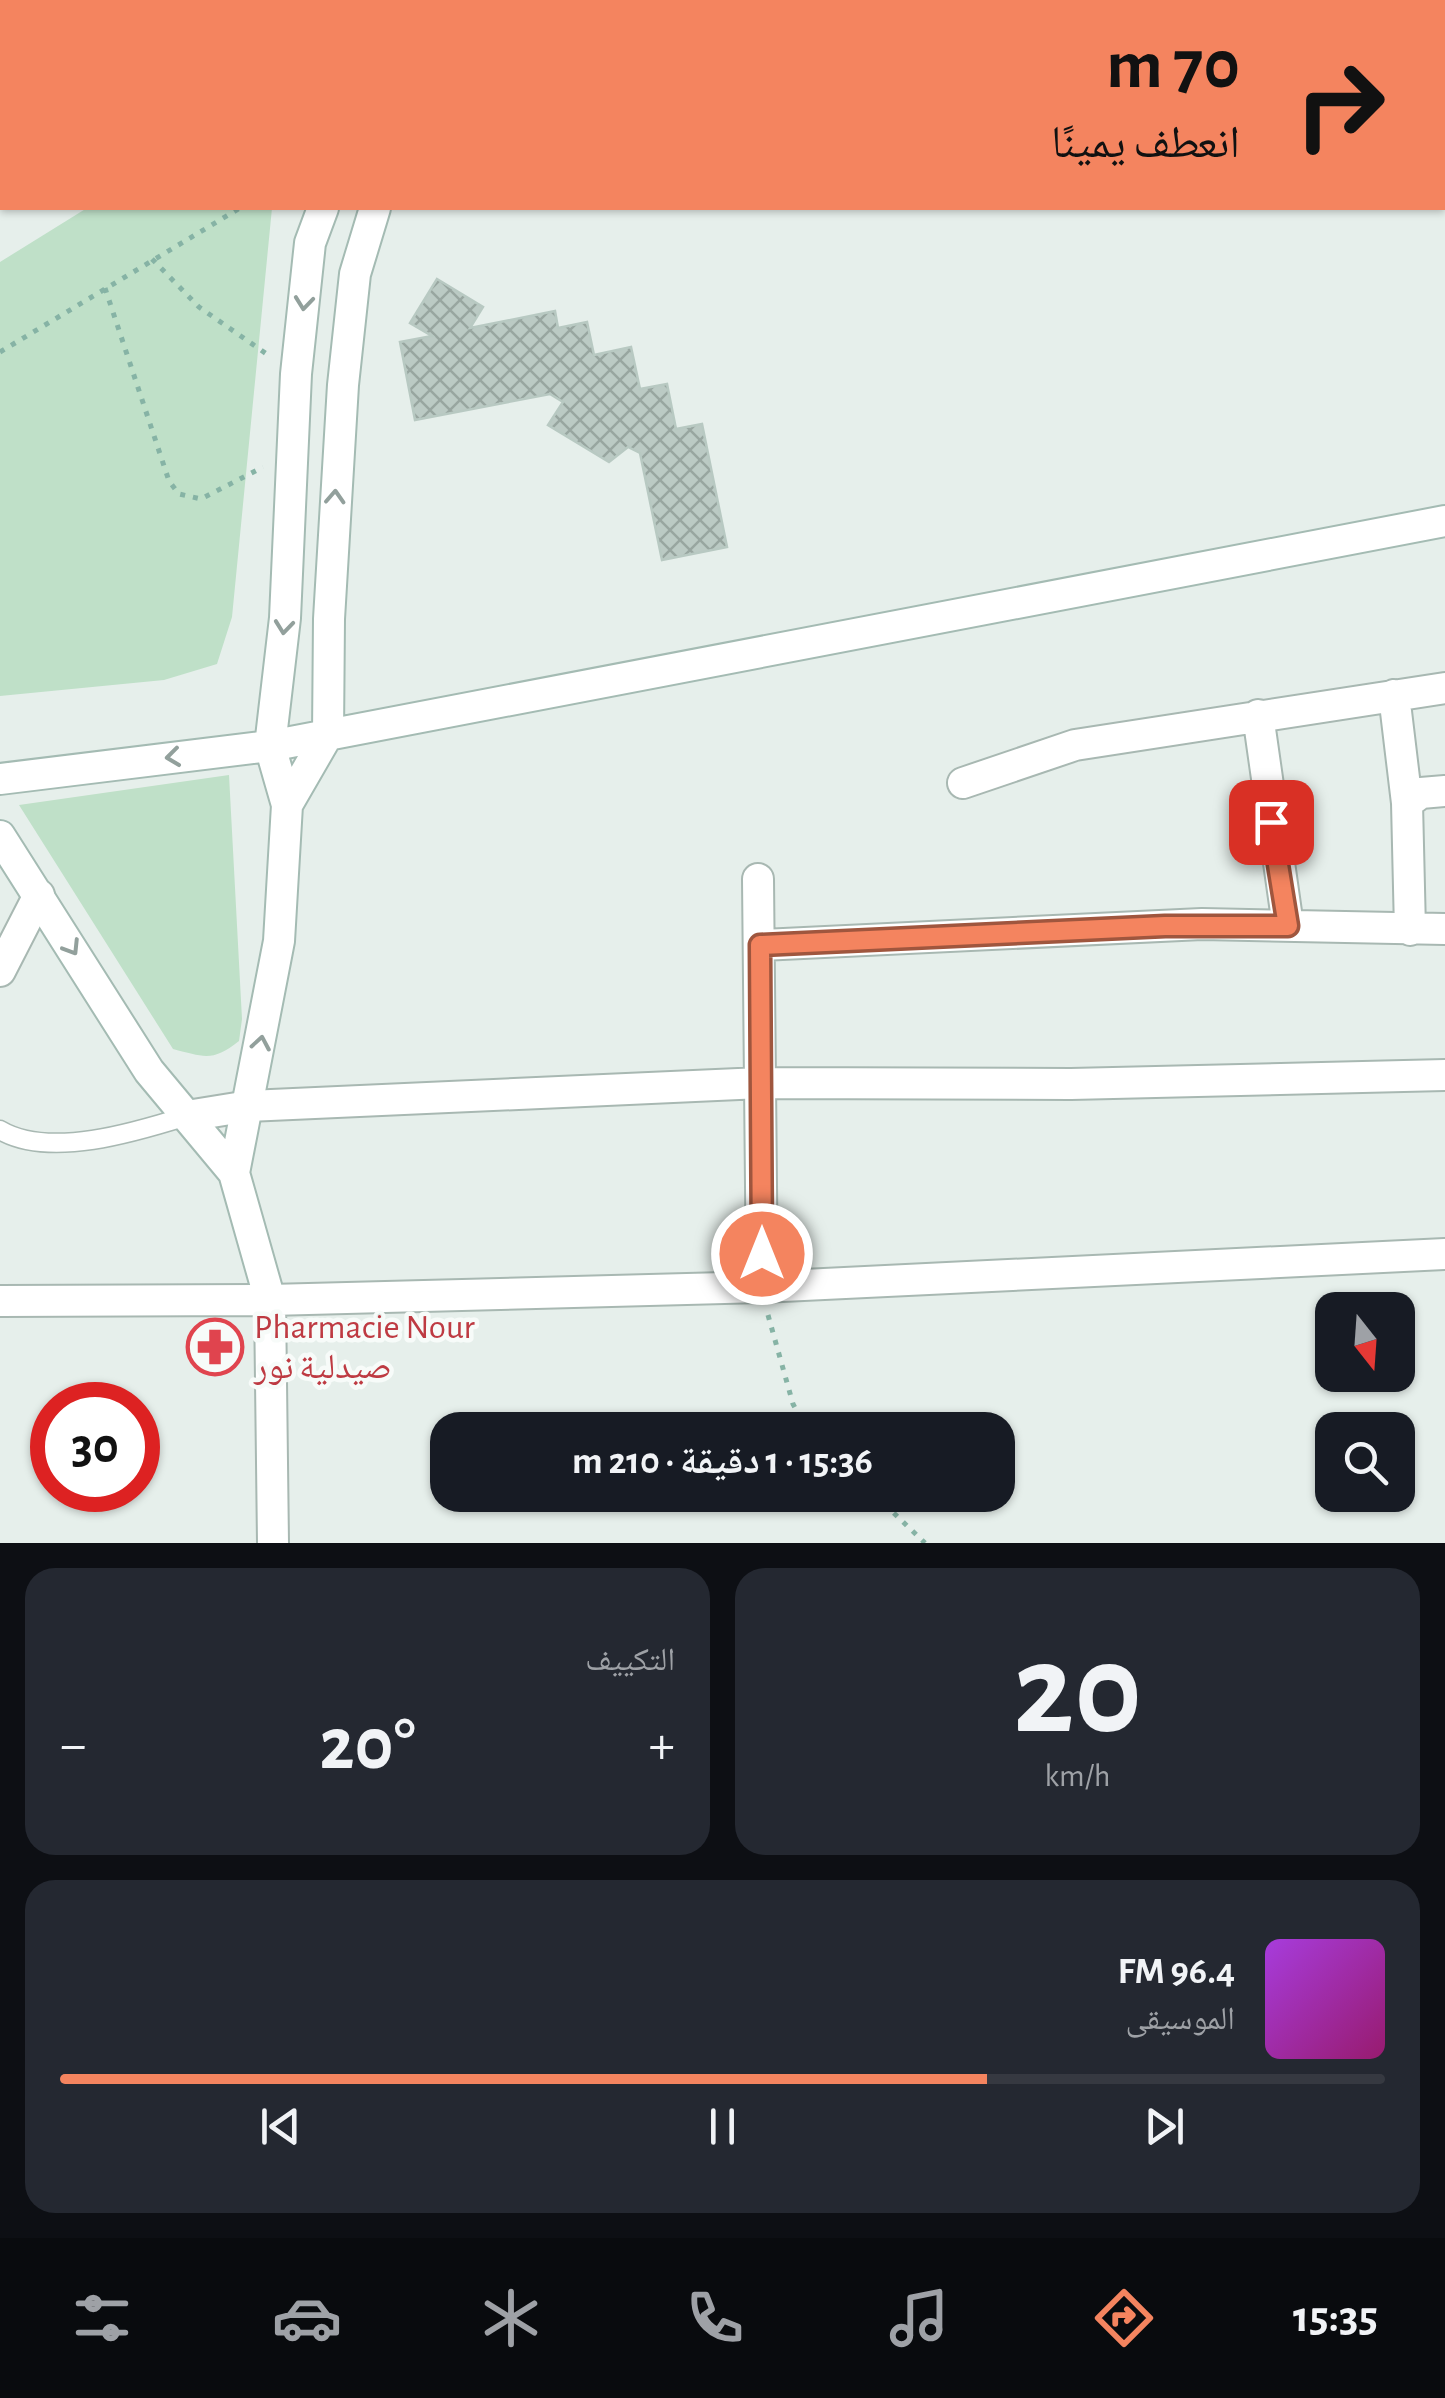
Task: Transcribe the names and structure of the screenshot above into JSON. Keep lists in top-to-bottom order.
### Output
{
  "places": {
    "pharmacy": ["Pharmacie Nour صيدلية نور"]
  },
  "north": "bottom",
  "page": {
    "turn": ["70 m", "انعطف يمينًا"],
    "limit": "30",
    "trip": "15:36 · 1 دقيقة · 210 m",
    "tile": [
      ["20", "km/h"],
      "التكييف"
    ],
    "heat": ["−", "20°", "+"],
    "song": ["96.4 FM", "الموسيقى"],
    "tabs": "15:35"
  }
}
